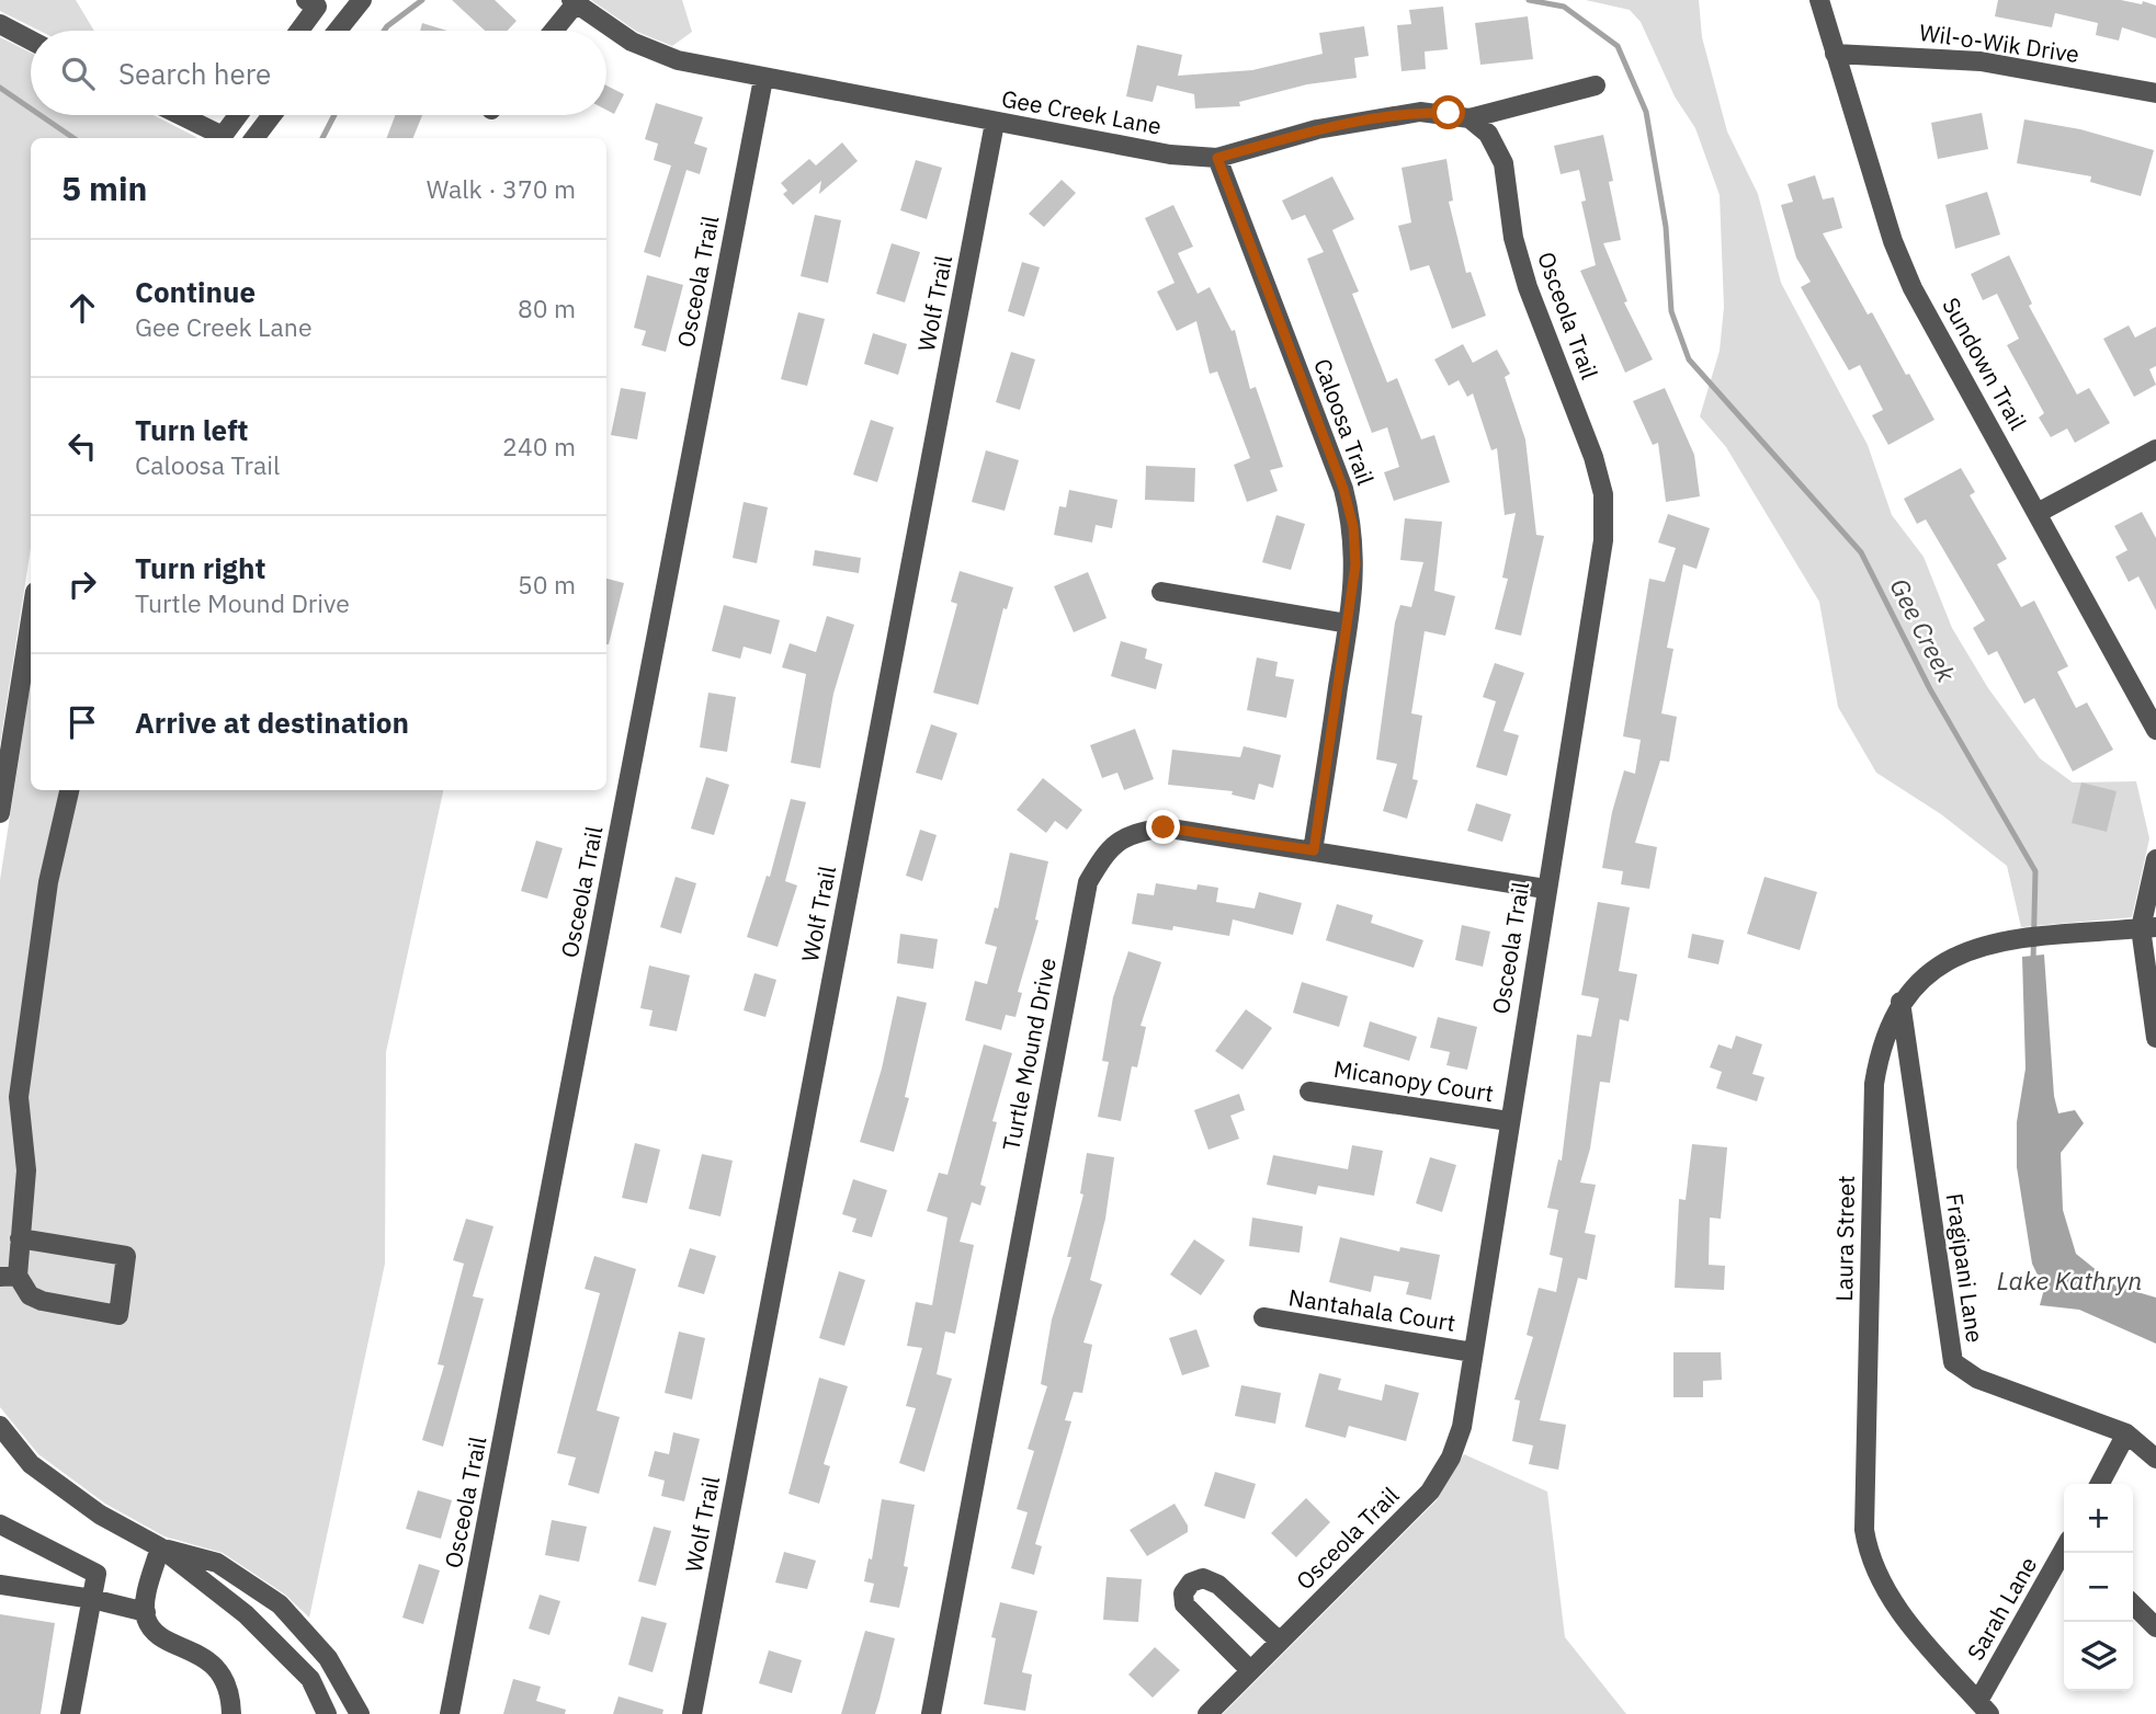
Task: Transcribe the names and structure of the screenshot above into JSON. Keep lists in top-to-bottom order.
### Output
{
  "streets": {
    "street": [
      "Wil-o-Wik Drive",
      "Gee Creek Lane",
      "Osceola Trail",
      "Wolf Trail",
      "Sundown Trail",
      "Caloosa Trail",
      "Turtle Mound Drive",
      "Micanopy Court",
      "Laura Street",
      "Fragipani Lane",
      "Nantahala Court",
      "Sarah Lane"
    ]
  },
  "crossings": [
    ["Wil-o-Wik Drive", "Sundown Trail"],
    ["Gee Creek Lane", "Osceola Trail"],
    ["Gee Creek Lane", "Wolf Trail"],
    ["Gee Creek Lane", "Caloosa Trail"],
    ["Osceola Trail", "Turtle Mound Drive"],
    ["Osceola Trail", "Micanopy Court"],
    ["Osceola Trail", "Nantahala Court"],
    ["Caloosa Trail", "Turtle Mound Drive"],
    ["Laura Street", "Fragipani Lane"],
    ["Laura Street", "Sarah Lane"]
  ],
  "water": ["Gee Creek", "Lake Kathryn"],
  "page": {
    "search": "Search here",
    "heading": ["5 min", "Walk · 370 m"],
    "list": [
      ["Continue", "Gee Creek Lane", "80 m"],
      ["Turn left", "Caloosa Trail", "240 m"],
      ["Turn right", "Turtle Mound Drive", "50 m"],
      "Arrive at destination"
    ],
    "map_buttons": ["+", "−"]
  }
}
